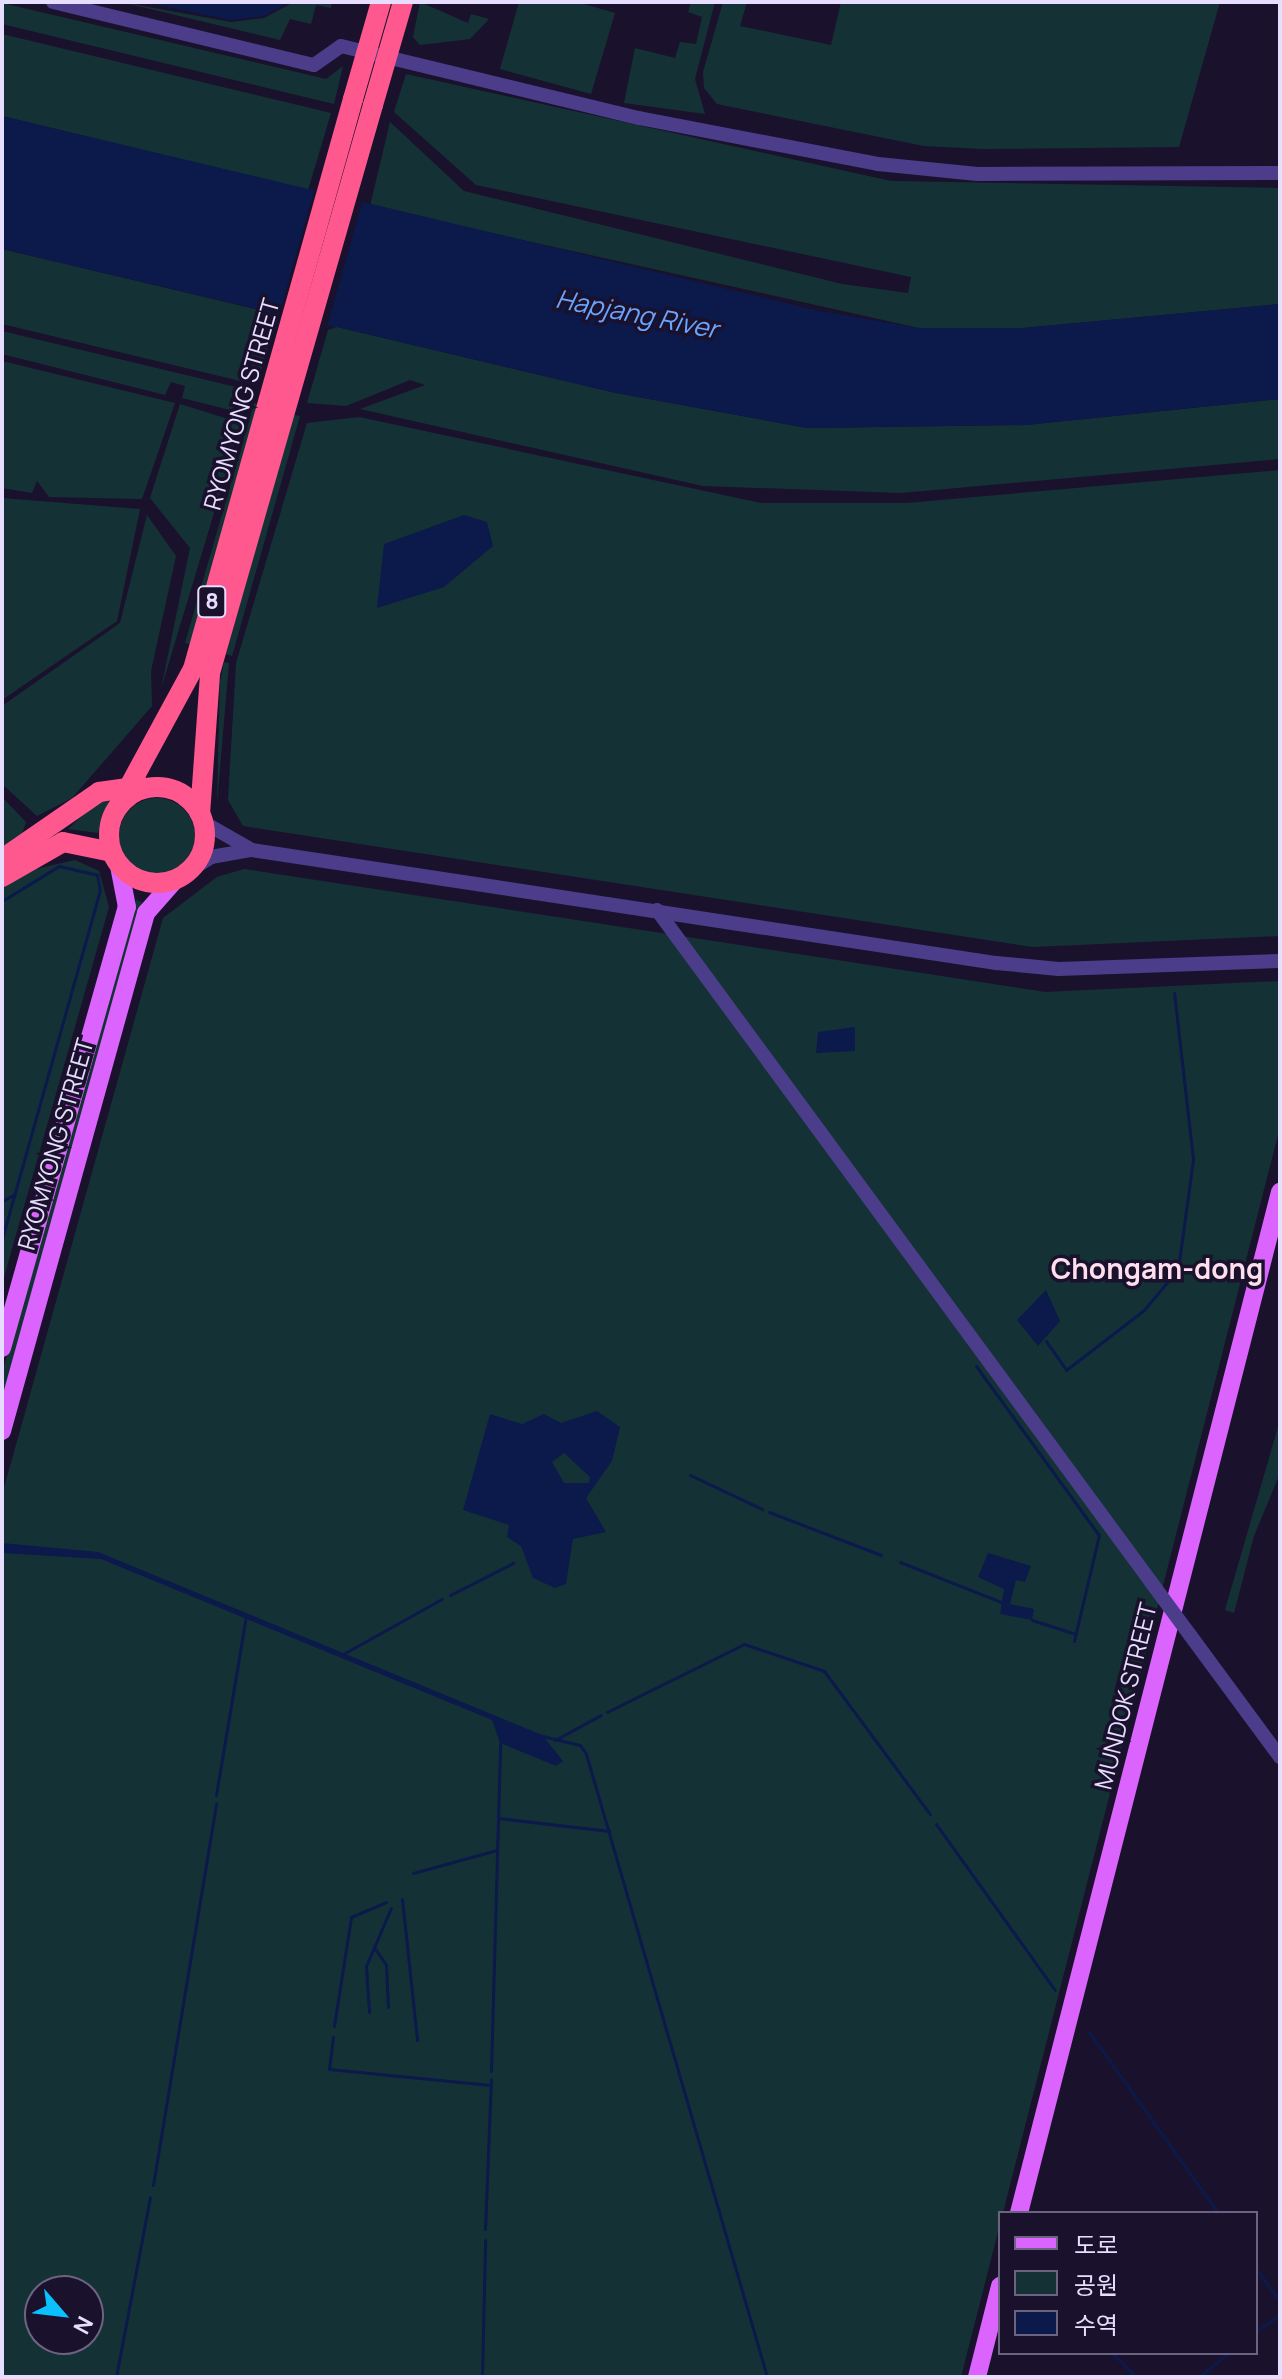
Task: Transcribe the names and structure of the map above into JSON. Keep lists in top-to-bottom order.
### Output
{
  "streets": {
    "highway": ["RYOMYONG STREET", "8"],
    "main road": ["MUNDOK STREET"]
  },
  "districts": ["Chongam-dong"],
  "water": ["Hapjang River"],
  "legend": ["도로", "공원", "수역"],
  "north": "bottom right"
}
